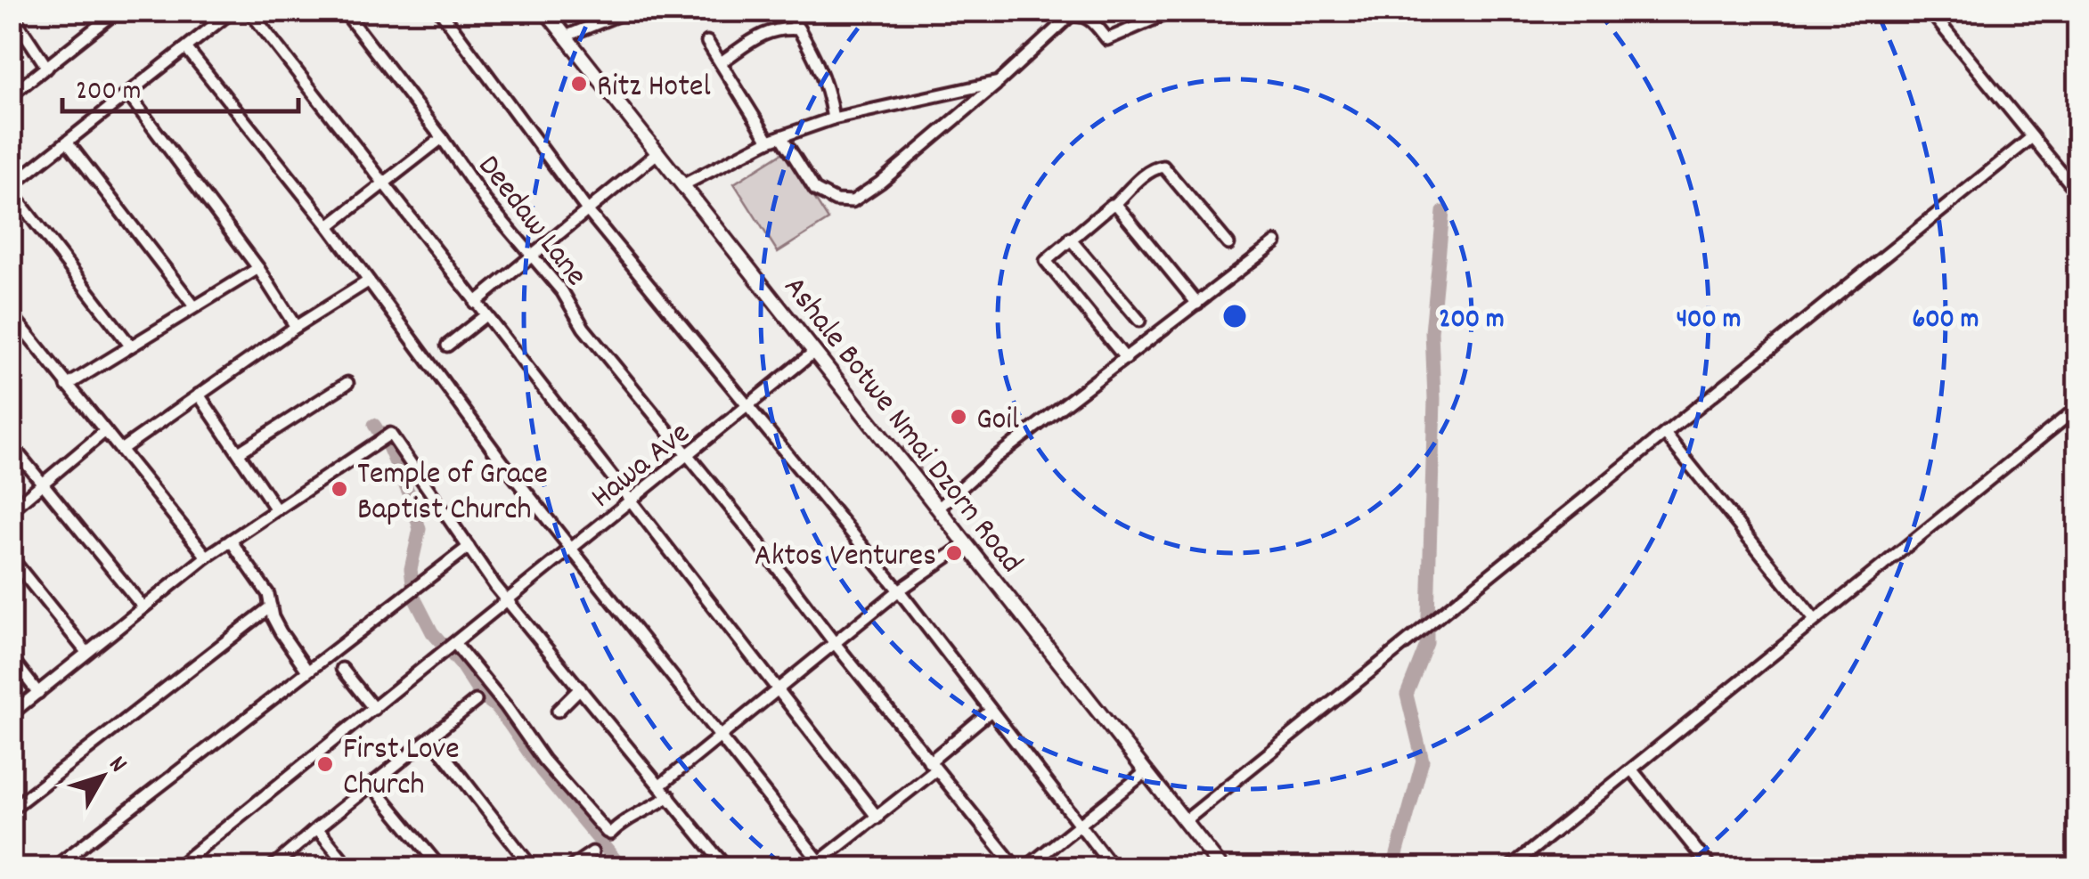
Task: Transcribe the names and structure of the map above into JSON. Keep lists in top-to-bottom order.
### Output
{
  "streets": {
    "main road": ["Ashale Botwe Nmai Dzorn Road"],
    "street": ["Deedaw Lane", "Hawa Ave"]
  },
  "crossings": [
    ["Deedaw Lane", "Hawa Ave"],
    ["Ashale Botwe Nmai Dzorn Road", "Hawa Ave"]
  ],
  "places": [
    "Ritz Hotel",
    "Goil",
    "Temple of Grace Baptist Church",
    "Aktos Ventures",
    "First Love Church"
  ],
  "scale_bar": "200 m",
  "north": "top right",
  "rings": ["200 m", "400 m", "600 m"]
}
